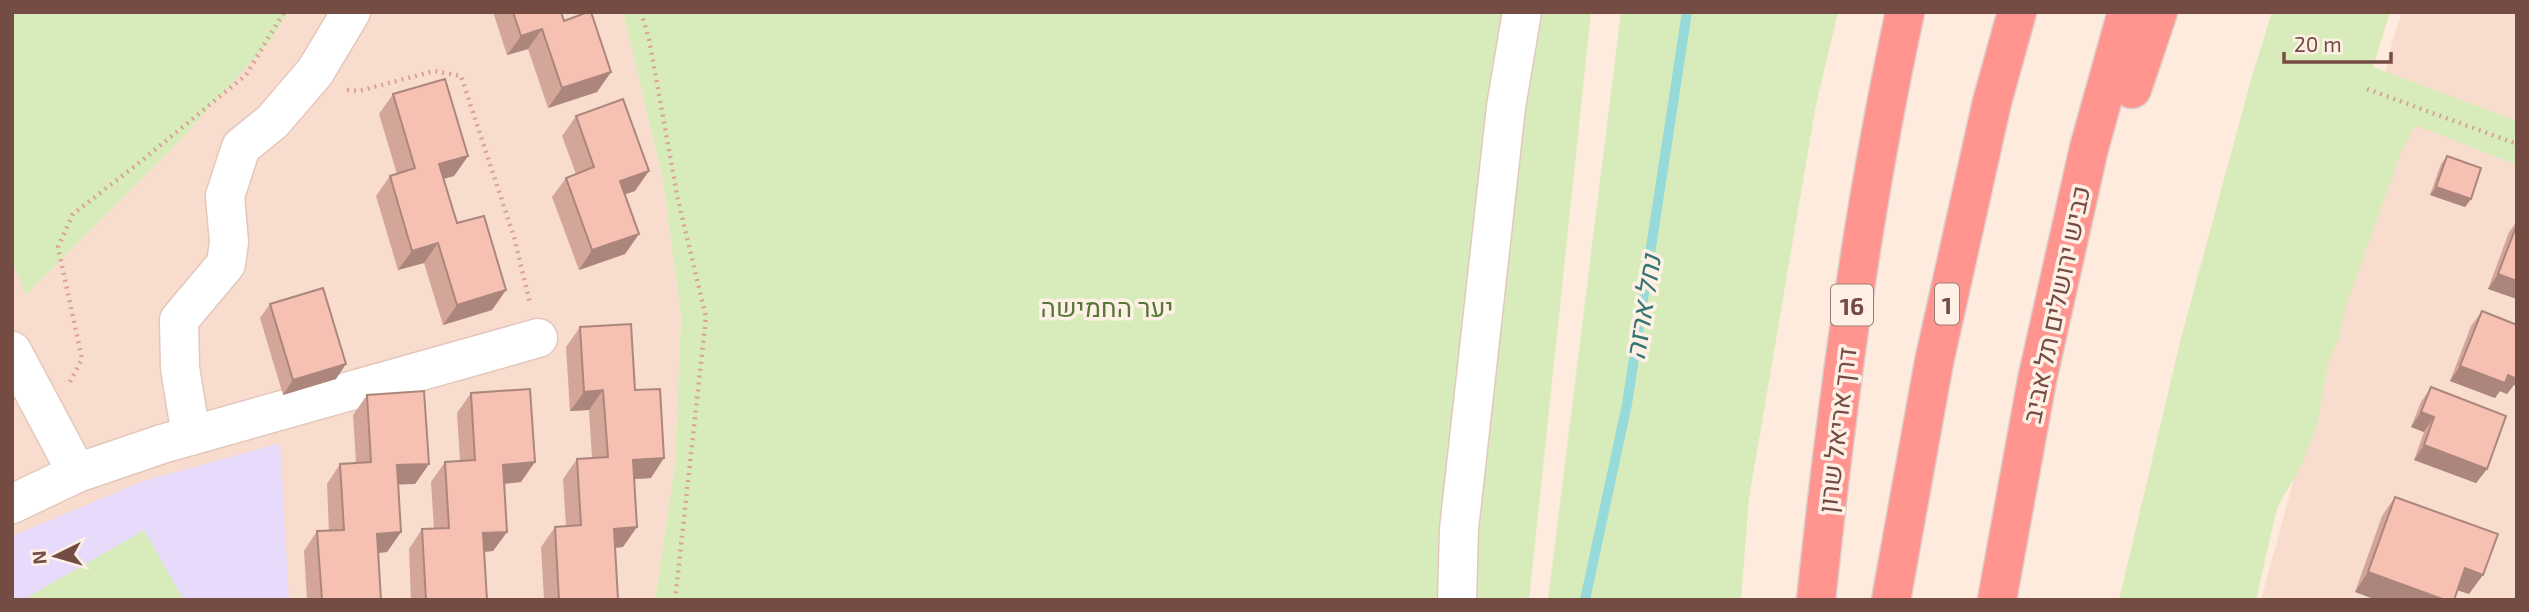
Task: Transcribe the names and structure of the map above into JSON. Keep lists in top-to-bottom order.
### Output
{
  "streets": {
    "highway": [
      "1",
      "כביש ירושלים תל אביב",
      "16",
      "דרך אריאל שרון"
    ]
  },
  "water": ["נחל ארזה"],
  "parks": ["יער החמישה"],
  "scale_bar": "20 m",
  "north": "left"
}
